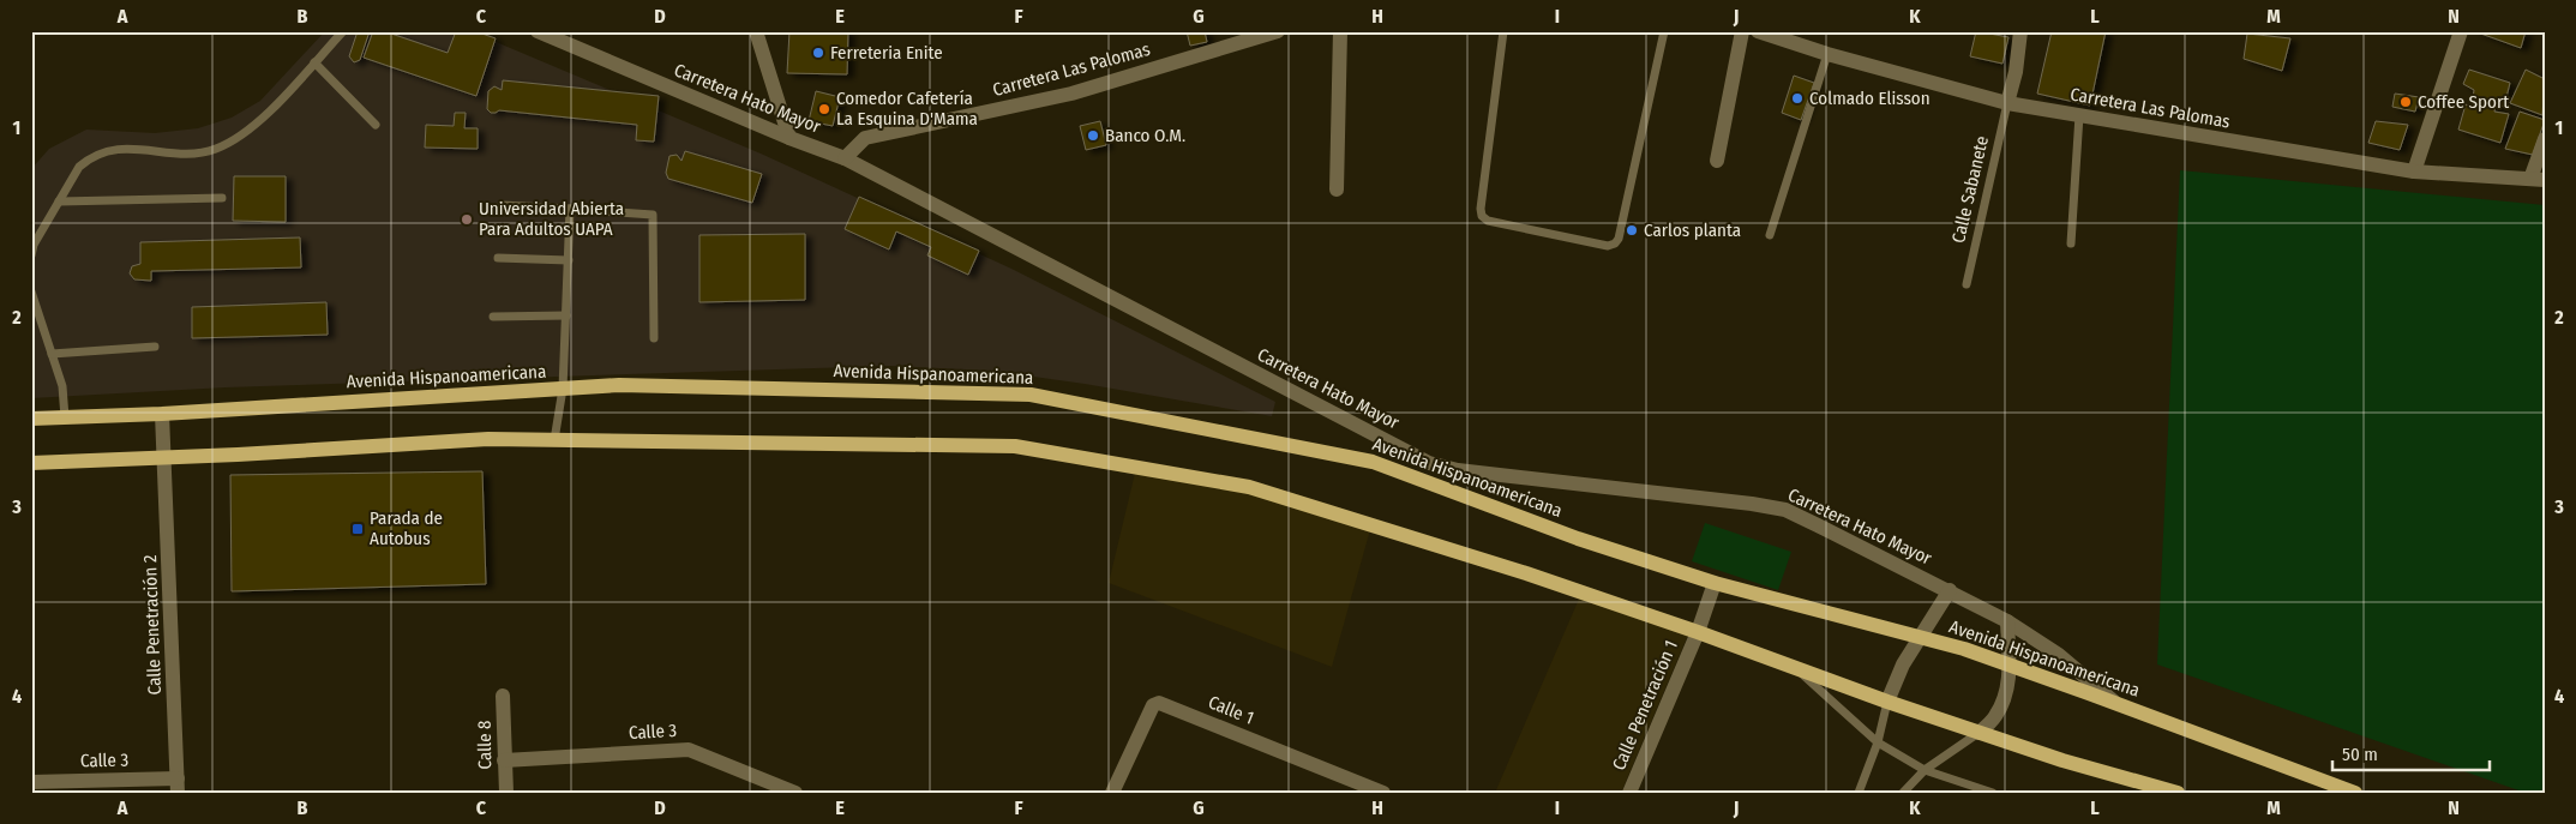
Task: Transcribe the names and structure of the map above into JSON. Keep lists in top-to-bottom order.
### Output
{
  "streets": {
    "main road": ["Avenida Hispanoamericana"],
    "street": [
      "Carretera Las Palomas",
      "Carretera Hato Mayor",
      "Calle Penetración 2",
      "Calle Penetración 1",
      "Calle 1",
      "Calle 3",
      "Calle 8"
    ],
    "lane": ["Calle Sabanete"]
  },
  "crossings": [
    ["Carretera Las Palomas", "Carretera Hato Mayor"],
    ["Carretera Las Palomas", "Calle Sabanete"],
    ["Carretera Hato Mayor", "Avenida Hispanoamericana"],
    ["Calle Penetración 2", "Calle 3"],
    ["Calle 3", "Calle 8"]
  ],
  "places": {
    "other": [
      "Ferreteria Enite",
      "Colmado Elisson",
      "Coffee Sport",
      "Comedor Cafetería La Esquina D'Mama",
      "Banco O.M.",
      "Universidad Abierta Para Adultos UAPA",
      "Carlos planta"
    ],
    "transit": ["Parada de Autobus"]
  },
  "scale_bar": "50 m",
  "grid": {
    "columns": [
      "A",
      "B",
      "C",
      "D",
      "E",
      "F",
      "G",
      "H",
      "I",
      "J",
      "K",
      "L",
      "M",
      "N"
    ],
    "rows": [
      "1",
      "2",
      "3",
      "4"
    ]
  }
}
